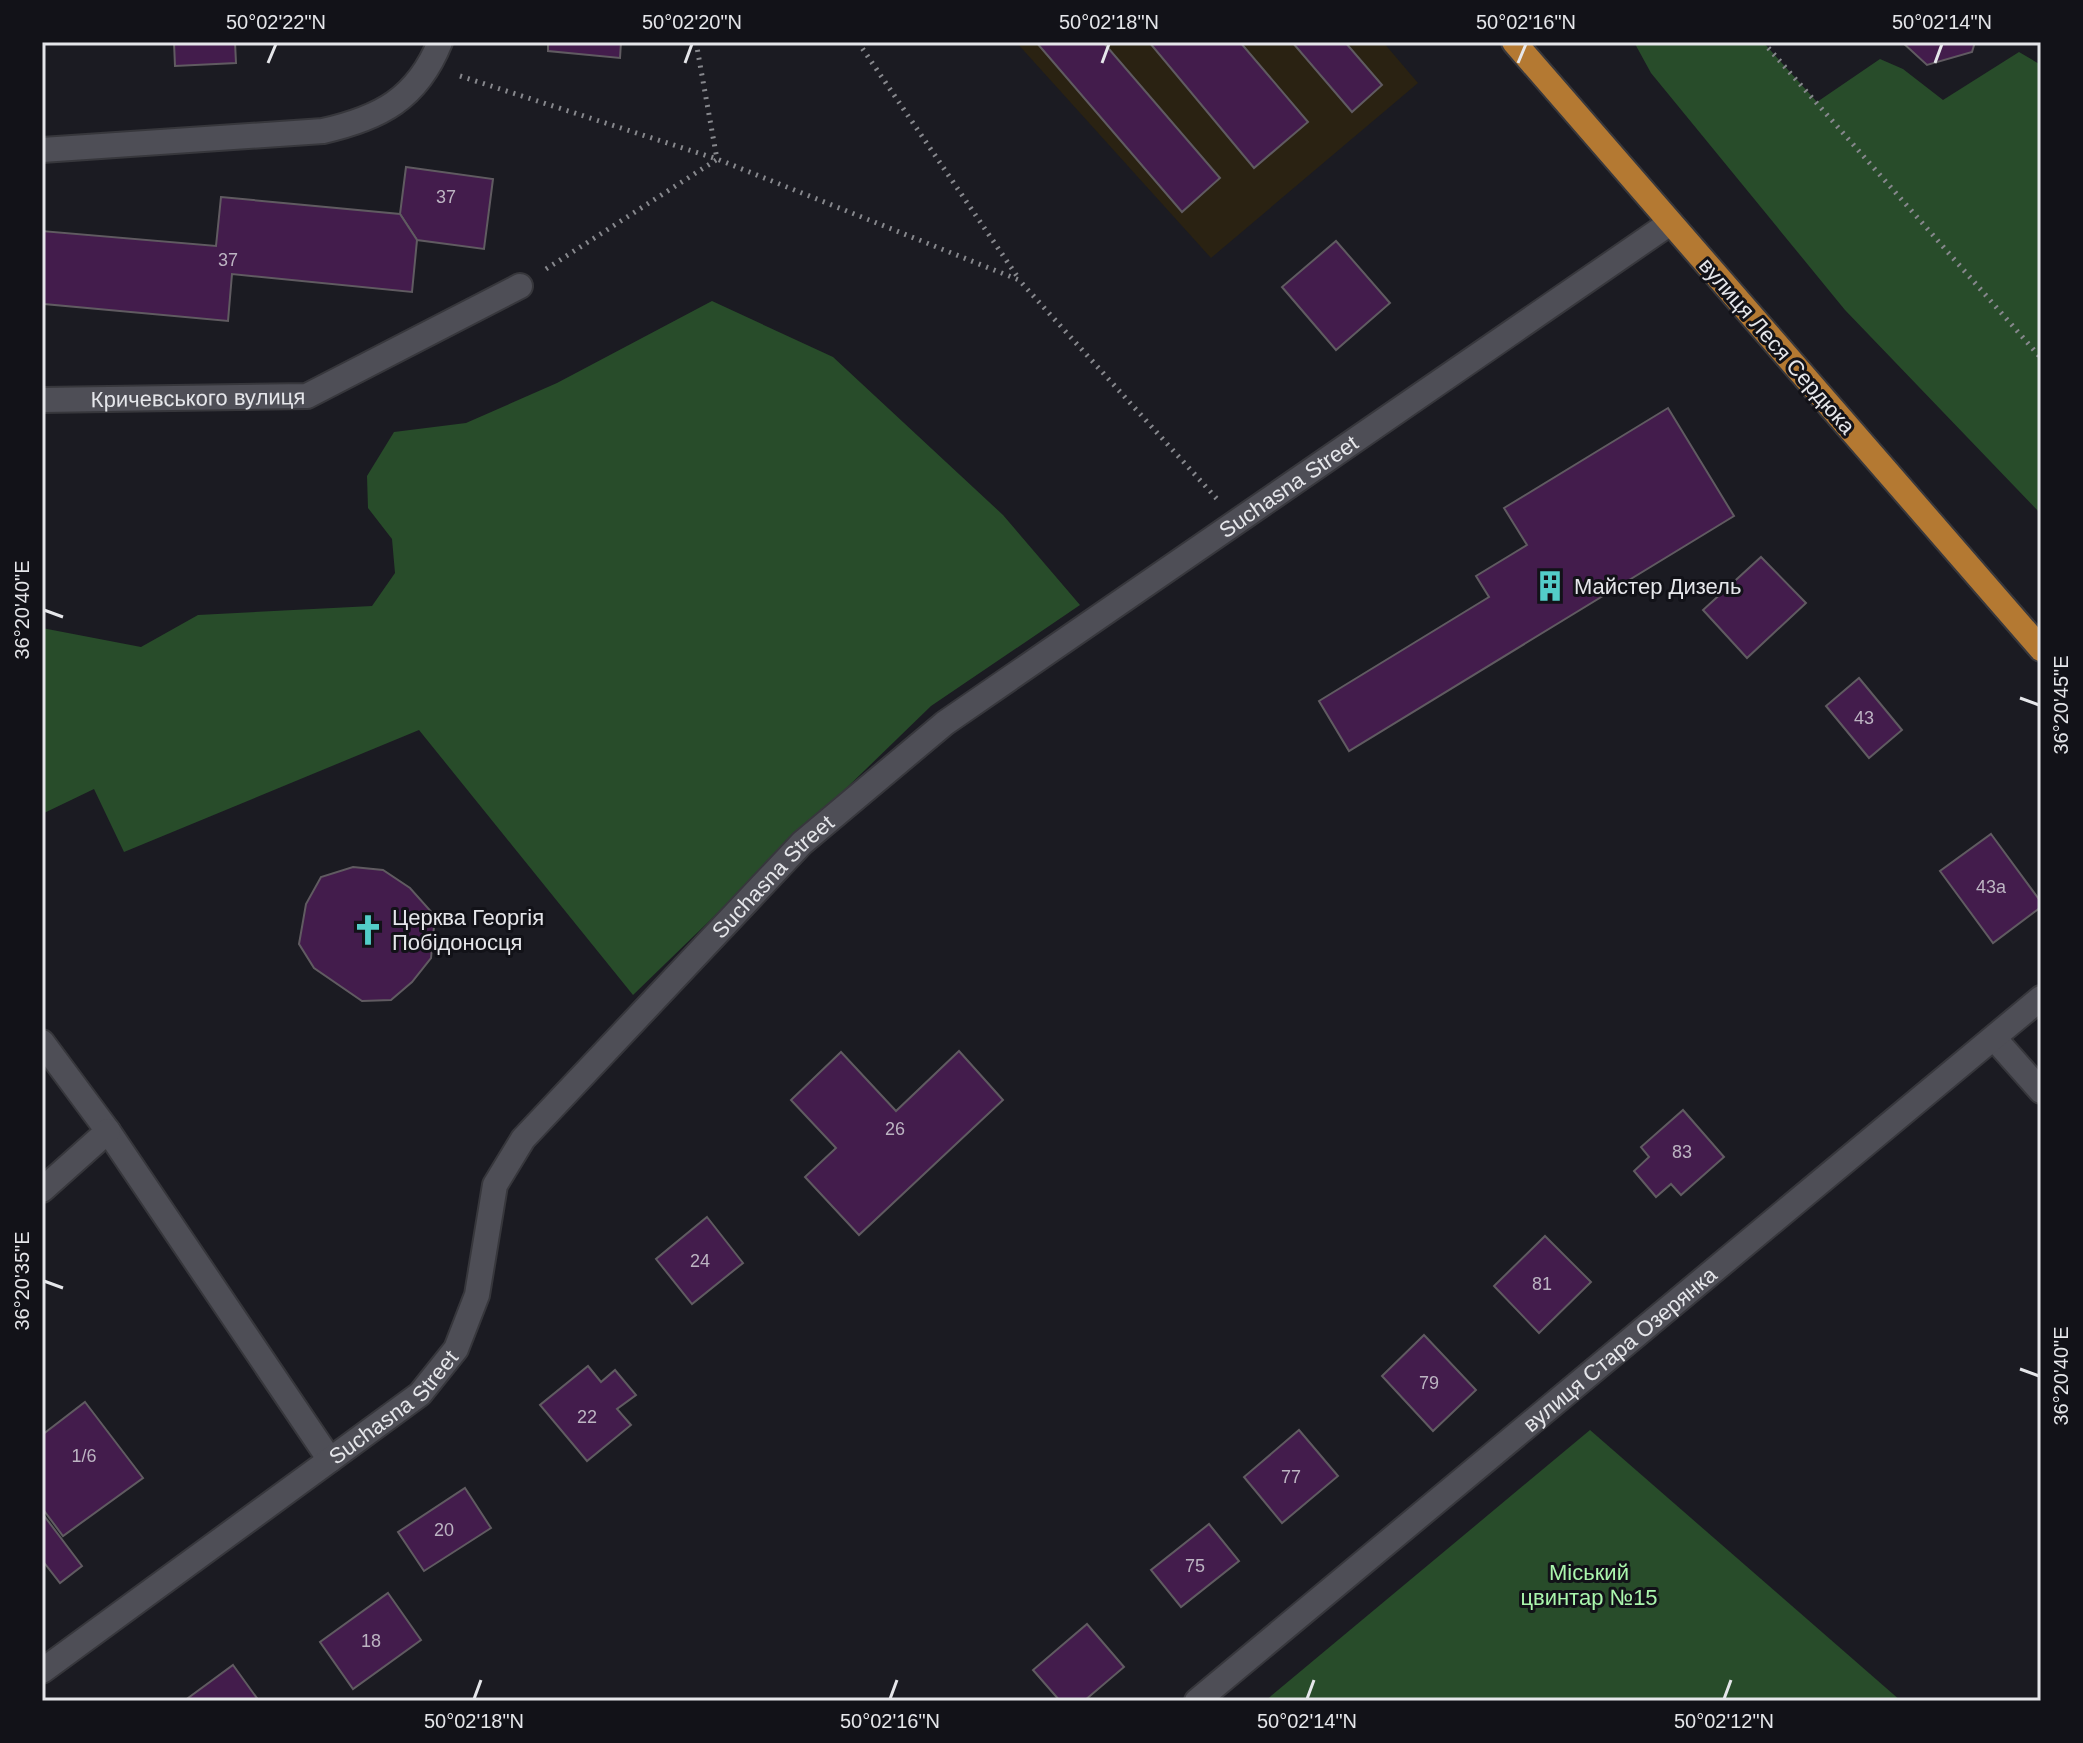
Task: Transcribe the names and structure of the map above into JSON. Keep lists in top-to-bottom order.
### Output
{
  "streets": {
    "main road": ["вулиця Леся Сердюка"],
    "street": ["Кричевського вулиця", "Suchasna Street", "вулиця Стара Озерянка"]
  },
  "crossings": [
    ["вулиця Леся Сердюка", "Suchasna Street"]
  ],
  "parks": ["Міський цвинтар №15"],
  "places": {
    "building": ["Майстер Дизель"],
    "church": ["Церква Георгія Побідоносця"]
  },
  "house_numbers": [
    "37",
    "37",
    "43",
    "43а",
    "26",
    "83",
    "24",
    "81",
    "79",
    "22",
    "1/6",
    "77",
    "20",
    "75",
    "18"
  ],
  "coordinates": [
    "50°02'22\"N",
    "50°02'20\"N",
    "50°02'18\"N",
    "50°02'16\"N",
    "50°02'14\"N",
    "36°20'40\"E",
    "36°20'45\"E",
    "36°20'35\"E",
    "50°02'12\"N"
  ]
}
